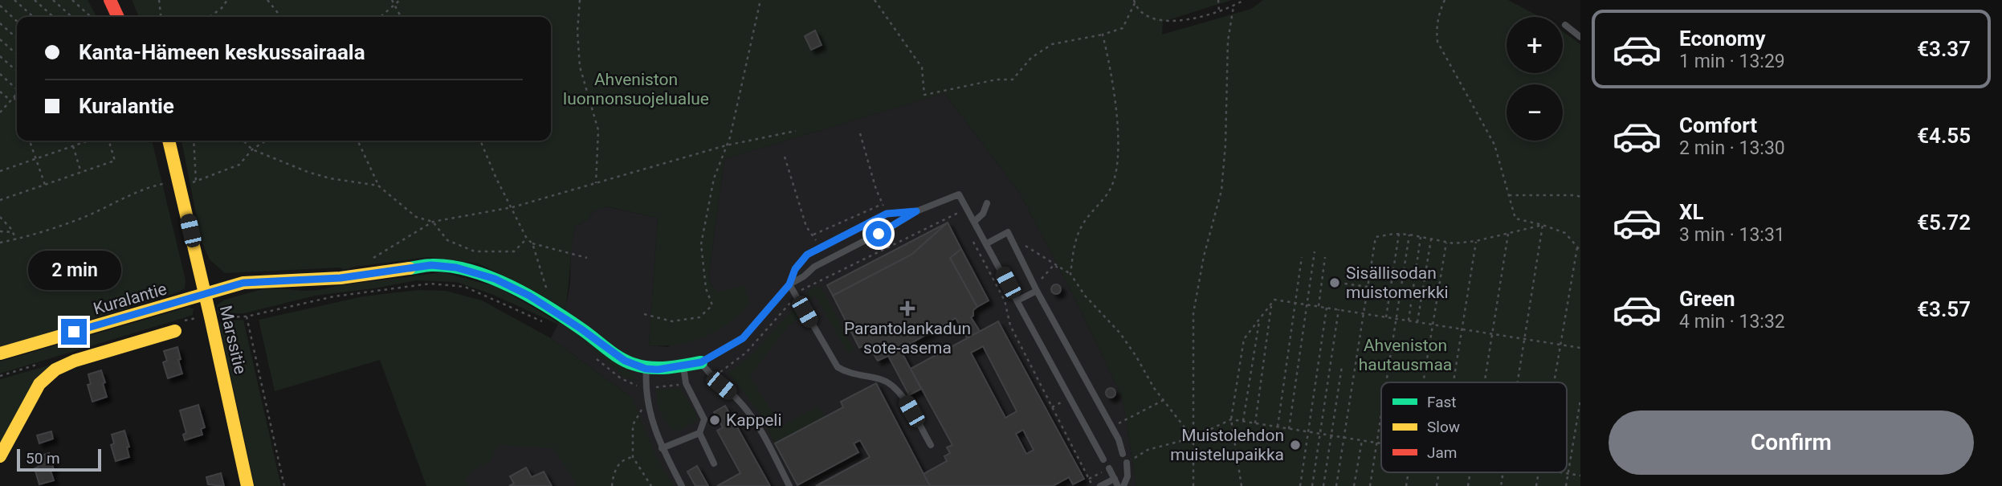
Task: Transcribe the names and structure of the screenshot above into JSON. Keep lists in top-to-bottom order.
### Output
{
  "streets": {
    "street": ["Kuralantie", "Marssitie"]
  },
  "crossings": [
    ["Kuralantie", "Marssitie"]
  ],
  "parks": ["Ahveniston luonnonsuojelualue", "Ahveniston hautausmaa"],
  "places": {
    "other": ["Sisällisodan muistomerkki", "Kappeli", "Muistolehdon muistelupaikka"],
    "health": ["Parantolankadun sote-asema"]
  },
  "legend": ["Fast", "Slow", "Jam"],
  "scale_bar": "50 m",
  "page": {
    "list": [
      {
        "name": "Economy",
        "note": "1 min · 13:29",
        "value": "€3.37"
      },
      {
        "name": "Comfort",
        "note": "2 min · 13:30",
        "value": "€4.55"
      },
      {
        "name": "XL",
        "note": "3 min · 13:31",
        "value": "€5.72"
      },
      {
        "name": "Green",
        "note": "4 min · 13:32",
        "value": "€3.57"
      }
    ],
    "map_buttons": ["+", "−"],
    "banner": ["Kanta-Hämeen keskussairaala", "Kuralantie"],
    "bubble": "2 min",
    "buttons": "Confirm",
    "scale": "50 m"
  }
}
